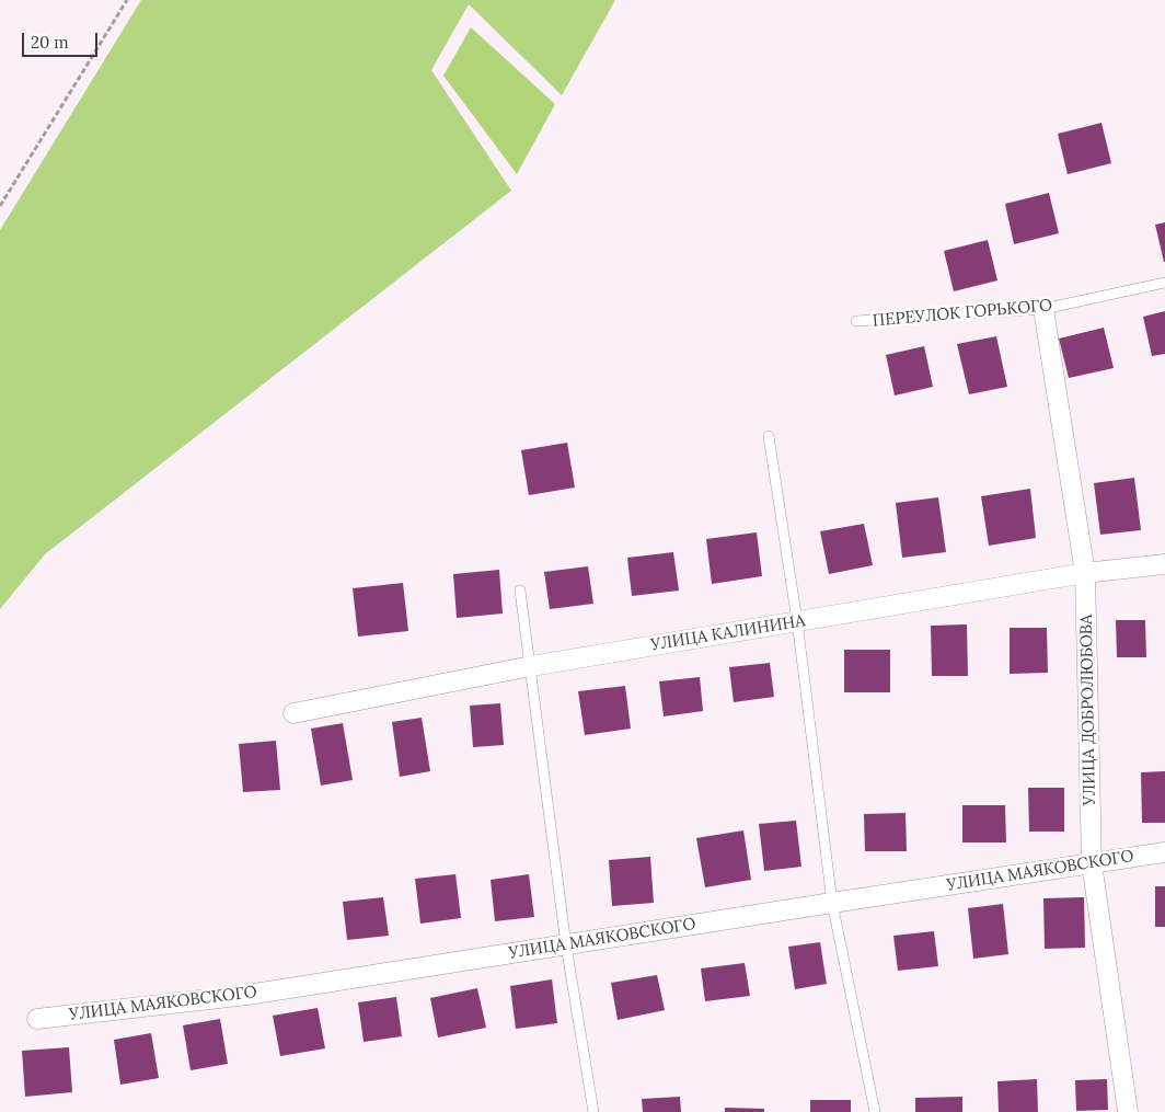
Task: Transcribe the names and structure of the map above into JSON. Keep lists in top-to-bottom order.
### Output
{
  "streets": {
    "street": ["УЛИЦА КАЛИНИНА", "УЛИЦА ДОБРОЛЮБОВА", "УЛИЦА МАЯКОВСКОГО"],
    "lane": ["ПЕРЕУЛОК ГОРЬКОГО"]
  },
  "crossings": [
    ["ПЕРЕУЛОК ГОРЬКОГО", "УЛИЦА ДОБРОЛЮБОВА"],
    ["УЛИЦА КАЛИНИНА", "УЛИЦА ДОБРОЛЮБОВА"],
    ["УЛИЦА ДОБРОЛЮБОВА", "УЛИЦА МАЯКОВСКОГО"]
  ],
  "scale_bar": "20 m"
}
